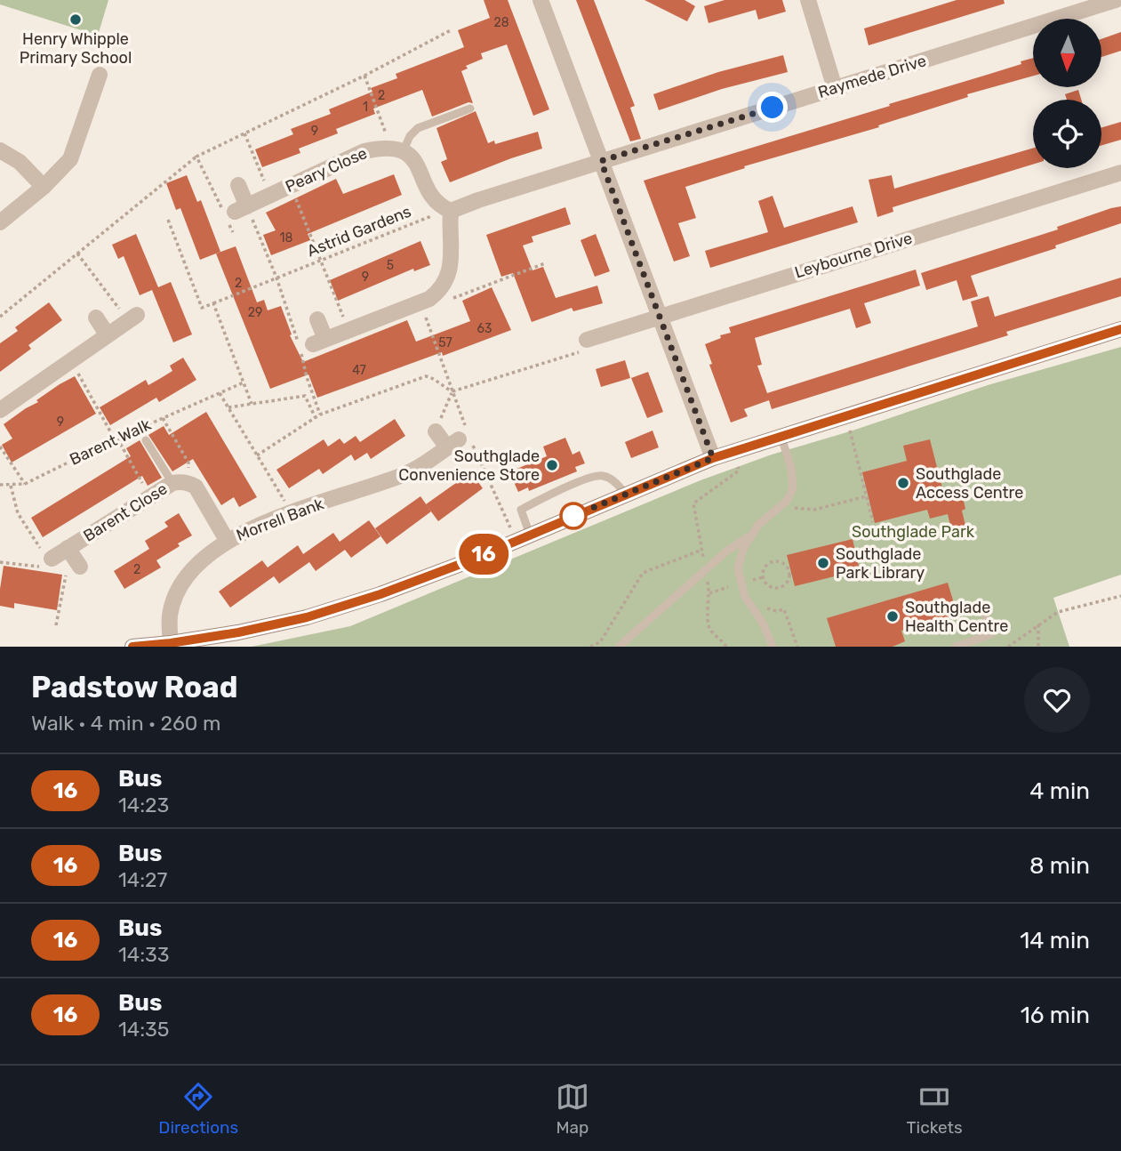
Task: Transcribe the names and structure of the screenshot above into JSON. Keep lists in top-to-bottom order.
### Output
{
  "streets": {
    "street": [
      "Raymede Drive",
      "Peary Close",
      "Leybourne Drive",
      "Barent Close",
      "Morrell Bank"
    ],
    "path": ["Astrid Gardens", "Barent Walk"]
  },
  "crossings": [
    ["Raymede Drive", "Astrid Gardens"],
    ["Barent Close", "Morrell Bank"]
  ],
  "parks": ["Southglade Park"],
  "places": [
    "Henry Whipple Primary School",
    "Southglade Convenience Store",
    "Southglade Access Centre",
    "Southglade Park Library",
    "Southglade Health Centre"
  ],
  "lines": ["bus line 16"],
  "house_numbers": [
    "28",
    "2",
    "1",
    "9",
    "18",
    "5",
    "9",
    "2",
    "29",
    "63",
    "57",
    "47",
    "9",
    "2"
  ],
  "north": "bottom",
  "page": {
    "on_map": "16",
    "heading": ["Padstow Road", "Walk · 4 min · 260 m"],
    "list": [
      {
        "mark": "16",
        "name": "Bus",
        "note": "14:23",
        "value": "4 min"
      },
      {
        "mark": "16",
        "name": "Bus",
        "note": "14:27",
        "value": "8 min"
      },
      {
        "mark": "16",
        "name": "Bus",
        "note": "14:33",
        "value": "14 min"
      },
      {
        "mark": "16",
        "name": "Bus",
        "note": "14:35",
        "value": "16 min"
      }
    ],
    "tabs": ["Directions", "Map", "Tickets"]
  }
}
